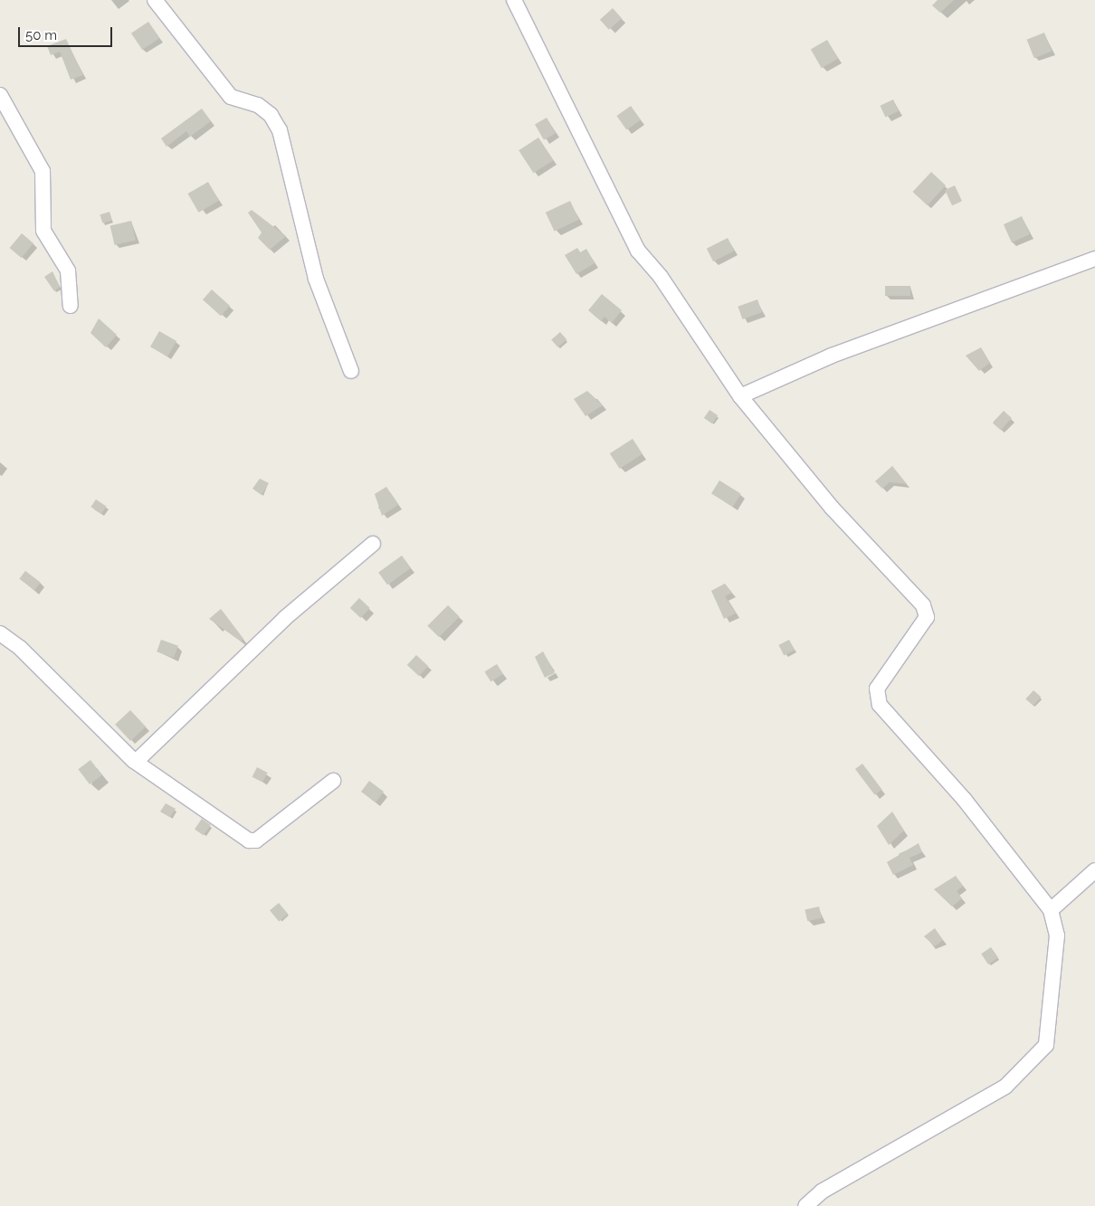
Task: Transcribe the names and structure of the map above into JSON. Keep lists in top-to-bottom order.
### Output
{
  "scale_bar": "50 m"
}
